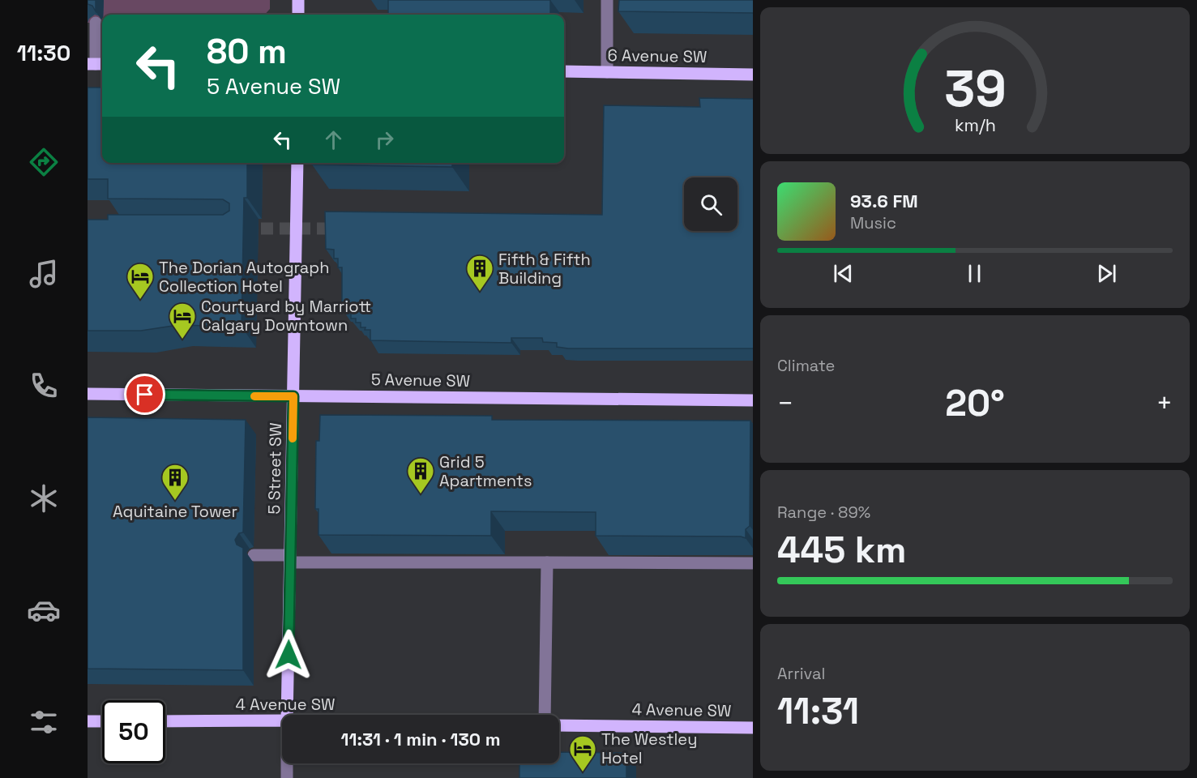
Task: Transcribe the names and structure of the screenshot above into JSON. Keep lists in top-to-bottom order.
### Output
{
  "streets": {
    "main road": [
      "6 Avenue SW",
      "5 Avenue SW",
      "5 Street SW",
      "4 Avenue SW"
    ]
  },
  "crossings": [
    ["5 Avenue SW", "5 Street SW"]
  ],
  "places": {
    "building": ["Fifth & Fifth Building", "Grid 5 Apartments", "Aquitaine Tower"],
    "hotel": ["The Dorian Autograph Collection Hotel", "Courtyard by Marriott Calgary Downtown", "The Westley Hotel"]
  },
  "page": {
    "tabs": "11:30",
    "turn": ["80 m", "5 Avenue SW"],
    "song": ["93.6 FM", "Music"],
    "tile": [
      "Climate",
      ["Range · 89%", "445 km"],
      ["Arrival", "11:31"]
    ],
    "heat": ["−", "20°", "+"],
    "limit": "50",
    "trip": "11:31 · 1 min · 130 m",
    "gauge": ["39", "km/h"]
  }
}
